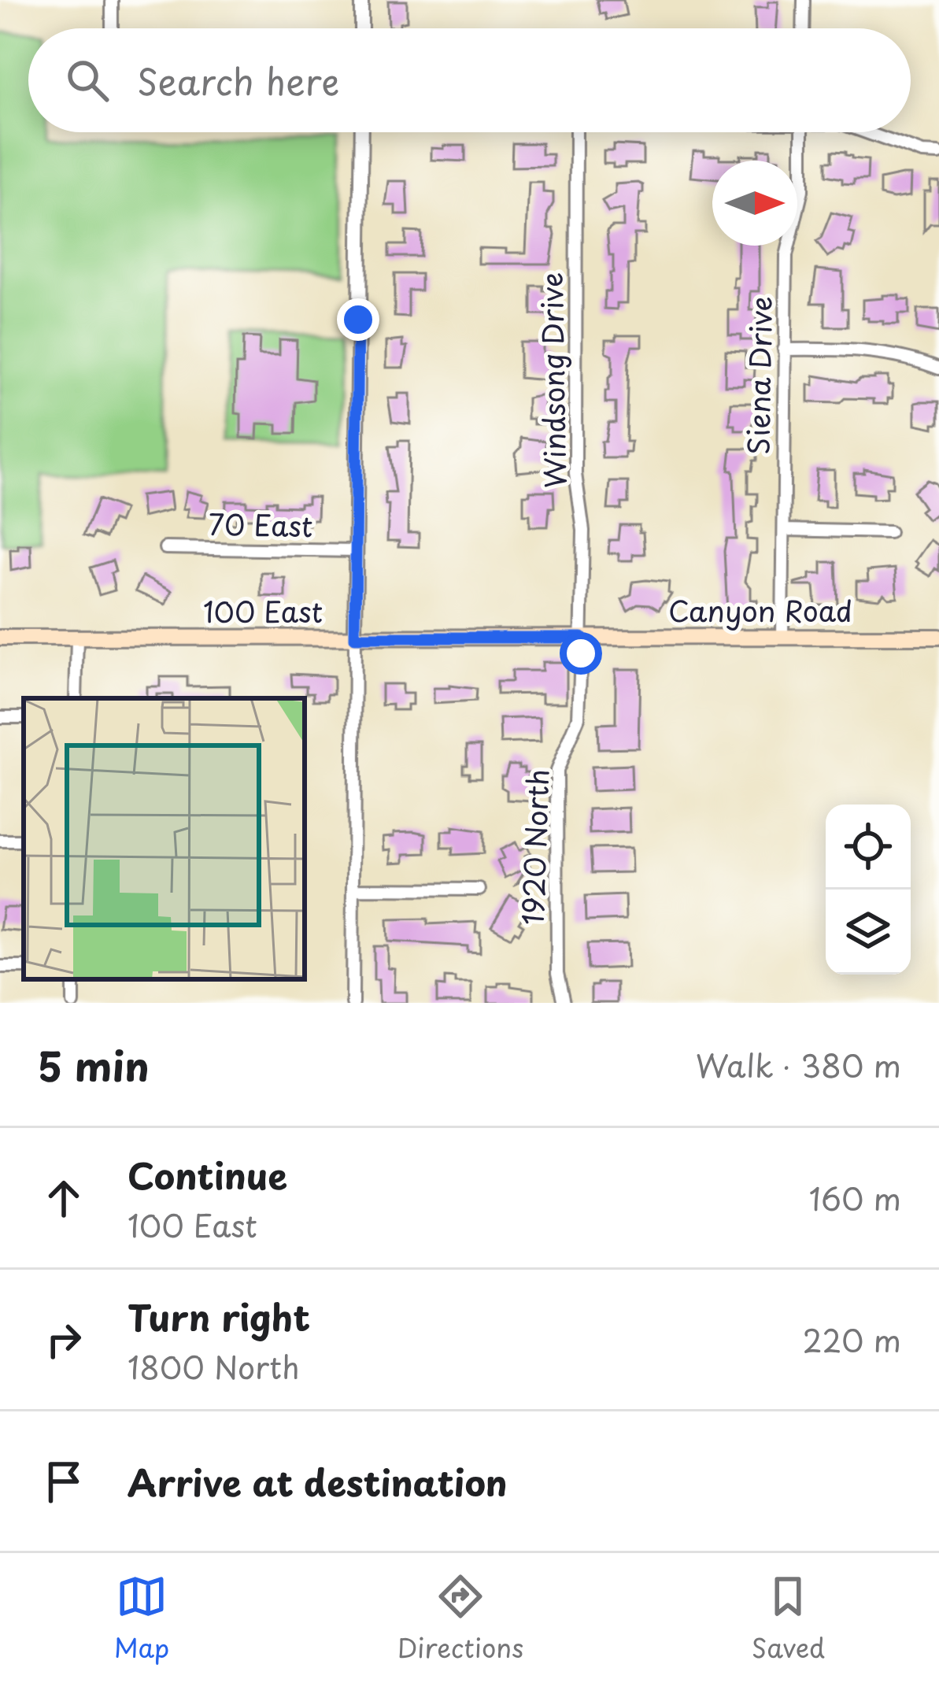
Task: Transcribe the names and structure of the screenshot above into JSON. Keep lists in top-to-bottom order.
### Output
{
  "streets": {
    "main road": ["Canyon Road", "100 East"],
    "street": [
      "Siena Drive",
      "Windsong Drive",
      "70 East",
      "1920 North"
    ]
  },
  "crossings": [
    ["Siena Drive", "Canyon Road"],
    ["Windsong Drive", "Canyon Road"],
    ["Windsong Drive", "100 East"],
    ["Windsong Drive", "1920 North"],
    ["Canyon Road", "100 East"],
    ["Canyon Road", "1920 North"],
    ["100 East", "1920 North"]
  ],
  "north": "right",
  "page": {
    "search": "Search here",
    "heading": ["5 min", "Walk · 380 m"],
    "list": [
      ["Continue", "100 East", "160 m"],
      ["Turn right", "1800 North", "220 m"],
      "Arrive at destination"
    ],
    "nav": ["Map", "Directions", "Saved"]
  }
}
